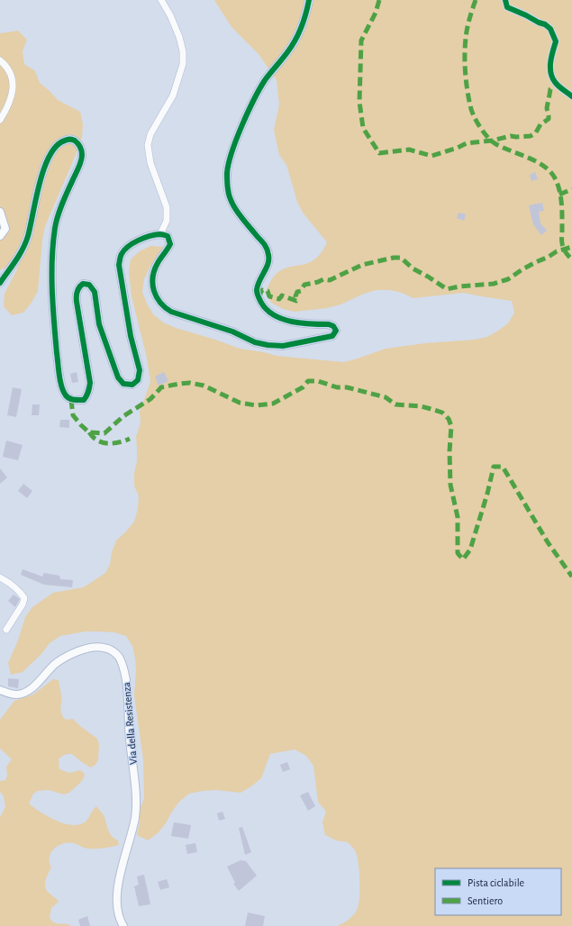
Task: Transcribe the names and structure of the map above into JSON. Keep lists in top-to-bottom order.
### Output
{
  "streets": {
    "street": ["Via della Resistenza"]
  },
  "legend": ["Pista ciclabile", "Sentiero"]
}
